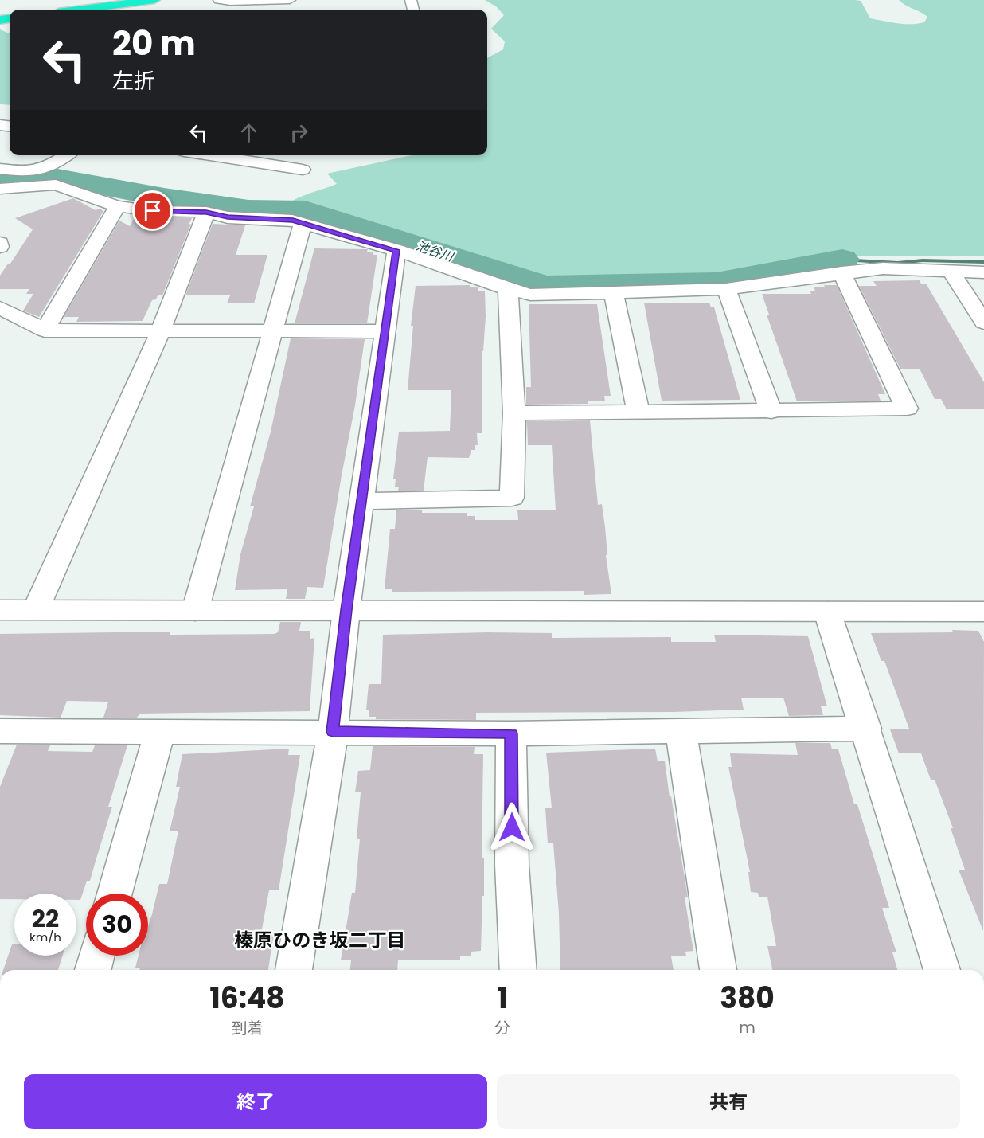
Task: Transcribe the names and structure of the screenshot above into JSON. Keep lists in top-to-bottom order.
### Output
{
  "districts": ["榛原ひのき坂二丁目"],
  "water": ["池谷川"],
  "page": {
    "turn": ["20 m", "左折"],
    "speed": "22 km/h",
    "limit": "30",
    "eta": [
      "16:48",
      "到着",
      "1",
      "分",
      "380",
      "m"
    ],
    "buttons": ["終了", "共有"]
  }
}
